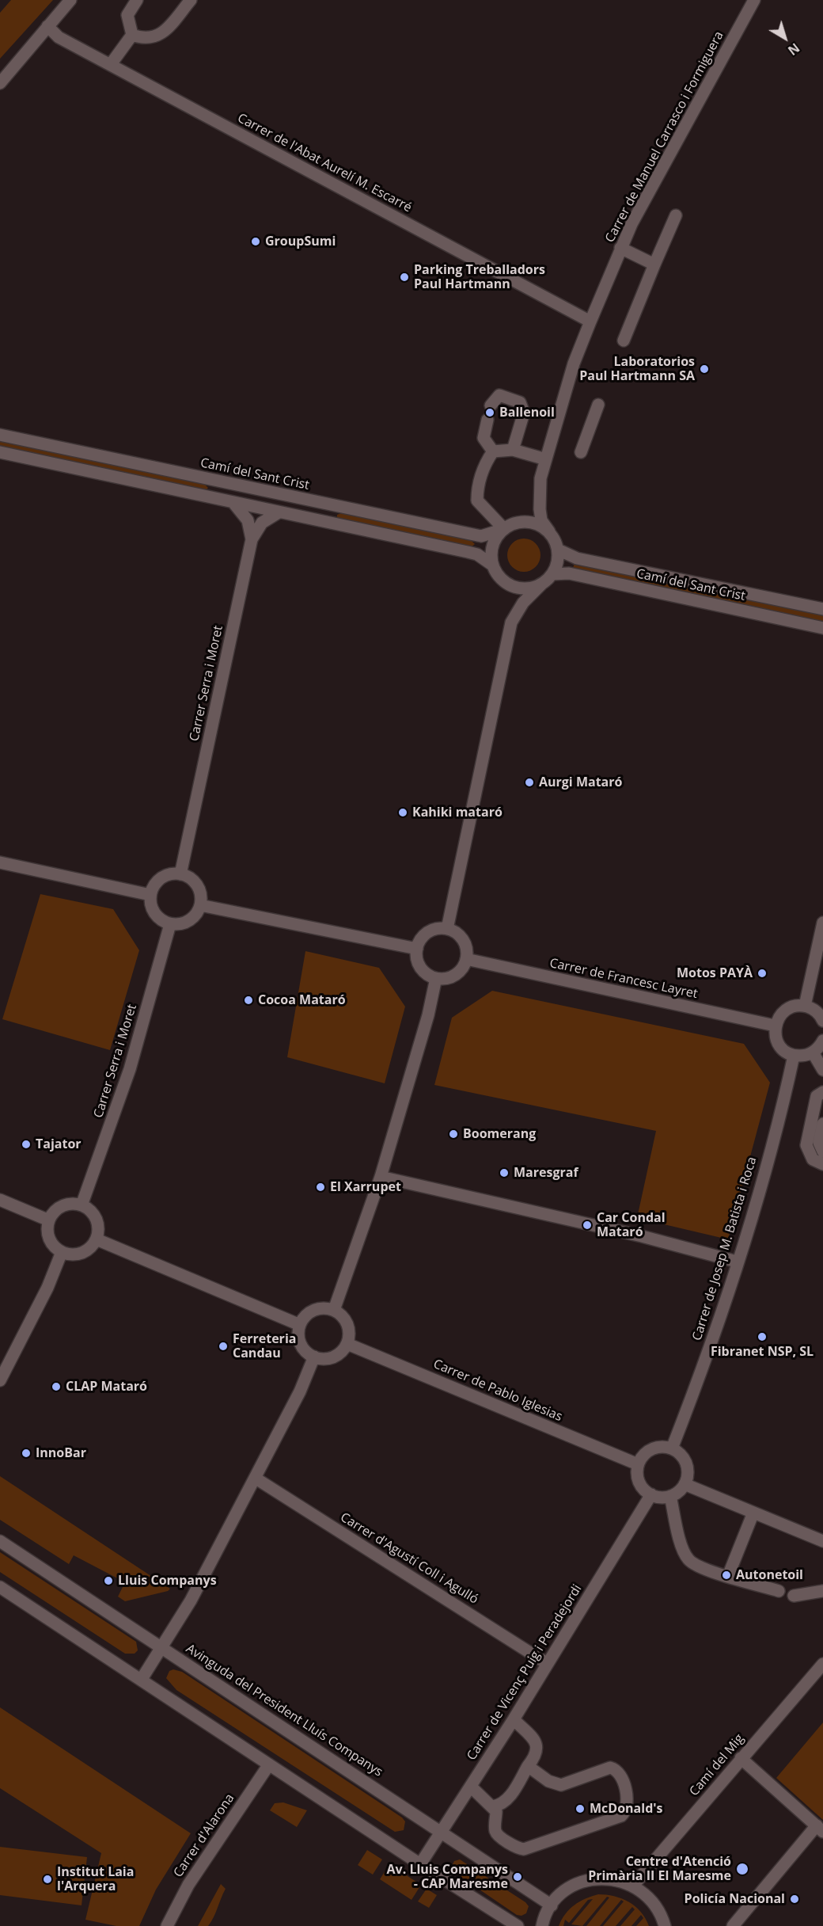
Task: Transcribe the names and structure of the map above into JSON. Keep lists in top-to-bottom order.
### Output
{
  "streets": {
    "street": [
      "Carrer de Manuel Carrasco i Formiguera",
      "Carrer de l'Abat Aurelí M. Escarré",
      "Camí del Sant Crist",
      "Carrer Serra i Moret",
      "Carrer de Francesc Layret",
      "Carrer de Josep M. Batista i Roca",
      "Carrer de Pablo Iglesias",
      "Carrer d'Agustí Coll i Agulló",
      "Carrer de Vicenç Puig i Peradejordi",
      "Avinguda del President Lluís Companys",
      "Camí del Mig",
      "Carrer d'Alarona"
    ]
  },
  "crossings": [
    ["Carrer de Manuel Carrasco i Formiguera", "Carrer de l'Abat Aurelí M. Escarré"],
    ["Carrer de Manuel Carrasco i Formiguera", "Camí del Sant Crist"],
    ["Carrer de Josep M. Batista i Roca", "Carrer de Pablo Iglesias"],
    ["Carrer de Josep M. Batista i Roca", "Carrer de Vicenç Puig i Peradejordi"],
    ["Carrer de Pablo Iglesias", "Carrer de Vicenç Puig i Peradejordi"],
    ["Carrer d'Agustí Coll i Agulló", "Carrer de Vicenç Puig i Peradejordi"],
    ["Carrer de Vicenç Puig i Peradejordi", "Avinguda del President Lluís Companys"]
  ],
  "places": [
    "GroupSumi",
    "Parking Treballadors Paul Hartmann",
    "Laboratorios Paul Hartmann SA",
    "Ballenoil",
    "Aurgi Mataró",
    "Kahiki mataró",
    "Motos PAYÀ",
    "Cocoa Mataró",
    "Boomerang",
    "Tajator",
    "Maresgraf",
    "El Xarrupet",
    "Car Condal Mataró",
    "Fibranet NSP, SL",
    "Ferreteria Candau",
    "CLAP Mataró",
    "InnoBar",
    "Autonetoil",
    "Lluis Companys",
    "McDonald's",
    "Centre d'Atenció Primària II El Maresme",
    "Av. Lluis Companys - CAP Maresme",
    "Institut Laia l'Arquera",
    "Policía Nacional"
  ],
  "north": "bottom right"
}
